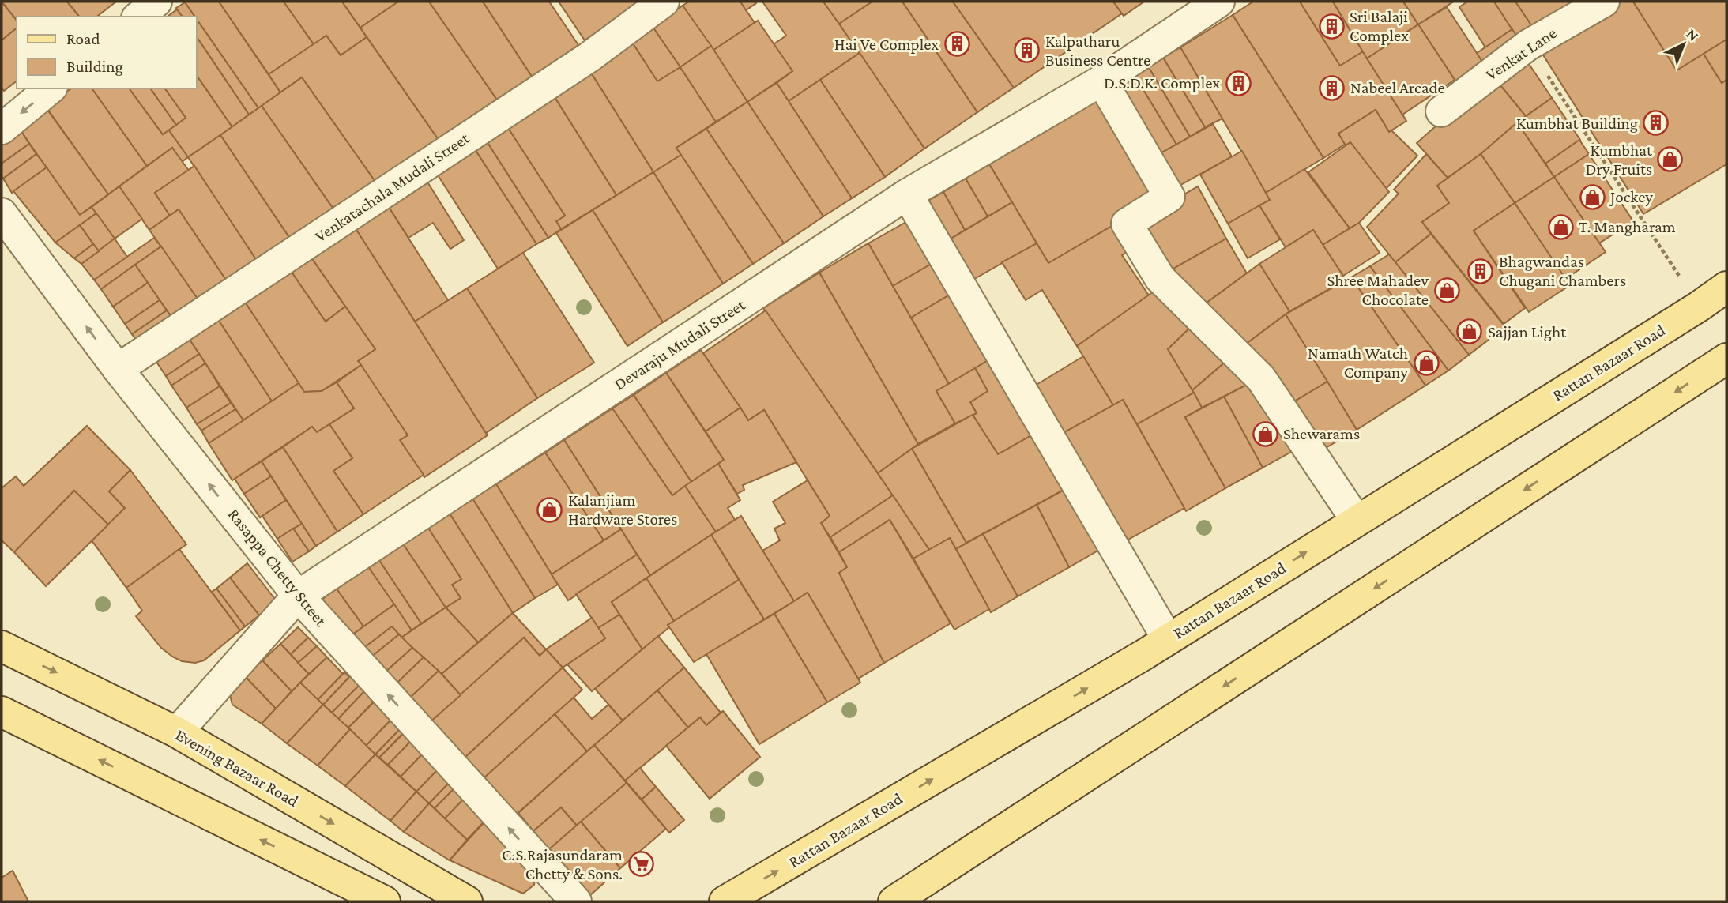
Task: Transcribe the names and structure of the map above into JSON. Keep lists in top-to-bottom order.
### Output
{
  "streets": {
    "main road": ["Rattan Bazaar Road", "Evening Bazaar Road"],
    "street": [
      "Venkat Lane",
      "Venkatachala Mudali Street",
      "Devaraju Mudali Street",
      "Rasappa Chetty Street"
    ]
  },
  "crossings": [
    ["Venkatachala Mudali Street", "Rasappa Chetty Street"],
    ["Devaraju Mudali Street", "Rasappa Chetty Street"],
    ["Devaraju Mudali Street", "Evening Bazaar Road"]
  ],
  "one_way": ["Rasappa Chetty Street"],
  "places": {
    "building": [
      "Sri Balaji Complex",
      "Hai Ve Complex",
      "Kalpatharu Business Centre",
      "D.S.D.K. Complex",
      "Nabeel Arcade",
      "Kumbhat Building",
      "Bhagwandas Chugani Chambers"
    ],
    "shop": [
      "Kumbhat Dry Fruits",
      "Jockey",
      "T. Mangharam",
      "Shree Mahadev Chocolate",
      "Sajjan Light",
      "Namath Watch Company",
      "Shewarams",
      "Kalanjiam Hardware Stores"
    ],
    "supermarket": ["C.S.Rajasundaram Chetty & Sons."]
  },
  "legend": ["Road", "Building"],
  "north": "top right"
}
